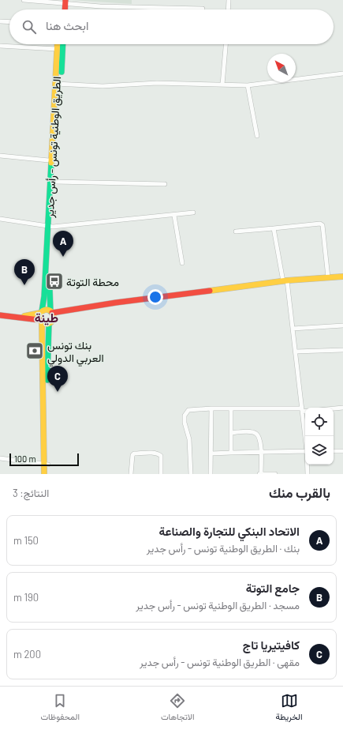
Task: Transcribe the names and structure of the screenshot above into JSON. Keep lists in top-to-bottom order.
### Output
{
  "streets": {
    "main road": ["الطريق الوطنية تونس - رأس جدير"]
  },
  "districts": ["طينة"],
  "places": {
    "bus stop": ["محطة التوتة"],
    "bank": ["بنك تونس العربي الدولي"]
  },
  "scale_bar": "100 m",
  "north": "top left",
  "page": {
    "search": "ابحث هنا",
    "pins": ["A", "B", "C"],
    "scale": "100 m",
    "heading": ["بالقرب منك", "النتائج: 3"],
    "list": [
      {
        "mark": "A",
        "name": "الاتحاد البنكي للتجارة والصناعة",
        "note": "بنك · الطريق الوطنية تونس - رأس جدير",
        "value": "150 m"
      },
      {
        "mark": "B",
        "name": "جامع التوتة",
        "note": "مسجد · الطريق الوطنية تونس - رأس جدير",
        "value": "190 m"
      },
      {
        "mark": "C",
        "name": "كافيتيريا تاج",
        "note": "مقهى · الطريق الوطنية تونس - رأس جدير",
        "value": "200 m"
      }
    ],
    "nav": ["الخريطة", "الاتجاهات", "المحفوظات"]
  }
}
